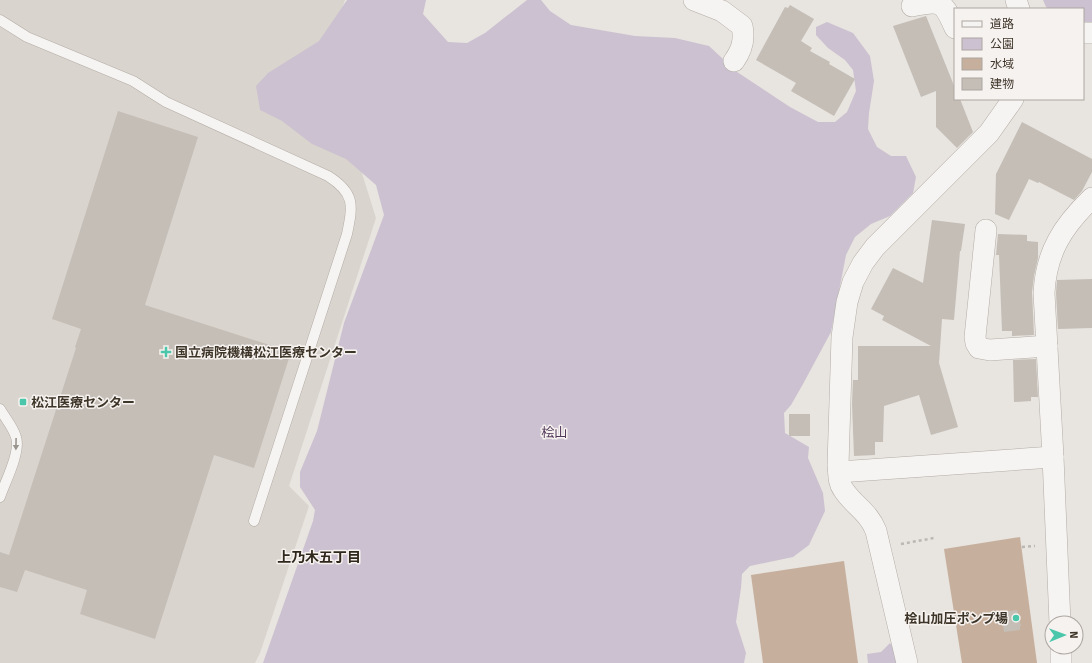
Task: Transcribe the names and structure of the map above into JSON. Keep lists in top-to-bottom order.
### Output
{
  "districts": ["上乃木五丁目"],
  "parks": ["桧山"],
  "places": {
    "health": ["国立病院機構松江医療センター"],
    "transit": ["松江医療センター"],
    "other": ["桧山加圧ポンプ場"]
  },
  "legend": [
    "道路",
    "公園",
    "水域",
    "建物"
  ],
  "north": "right"
}
